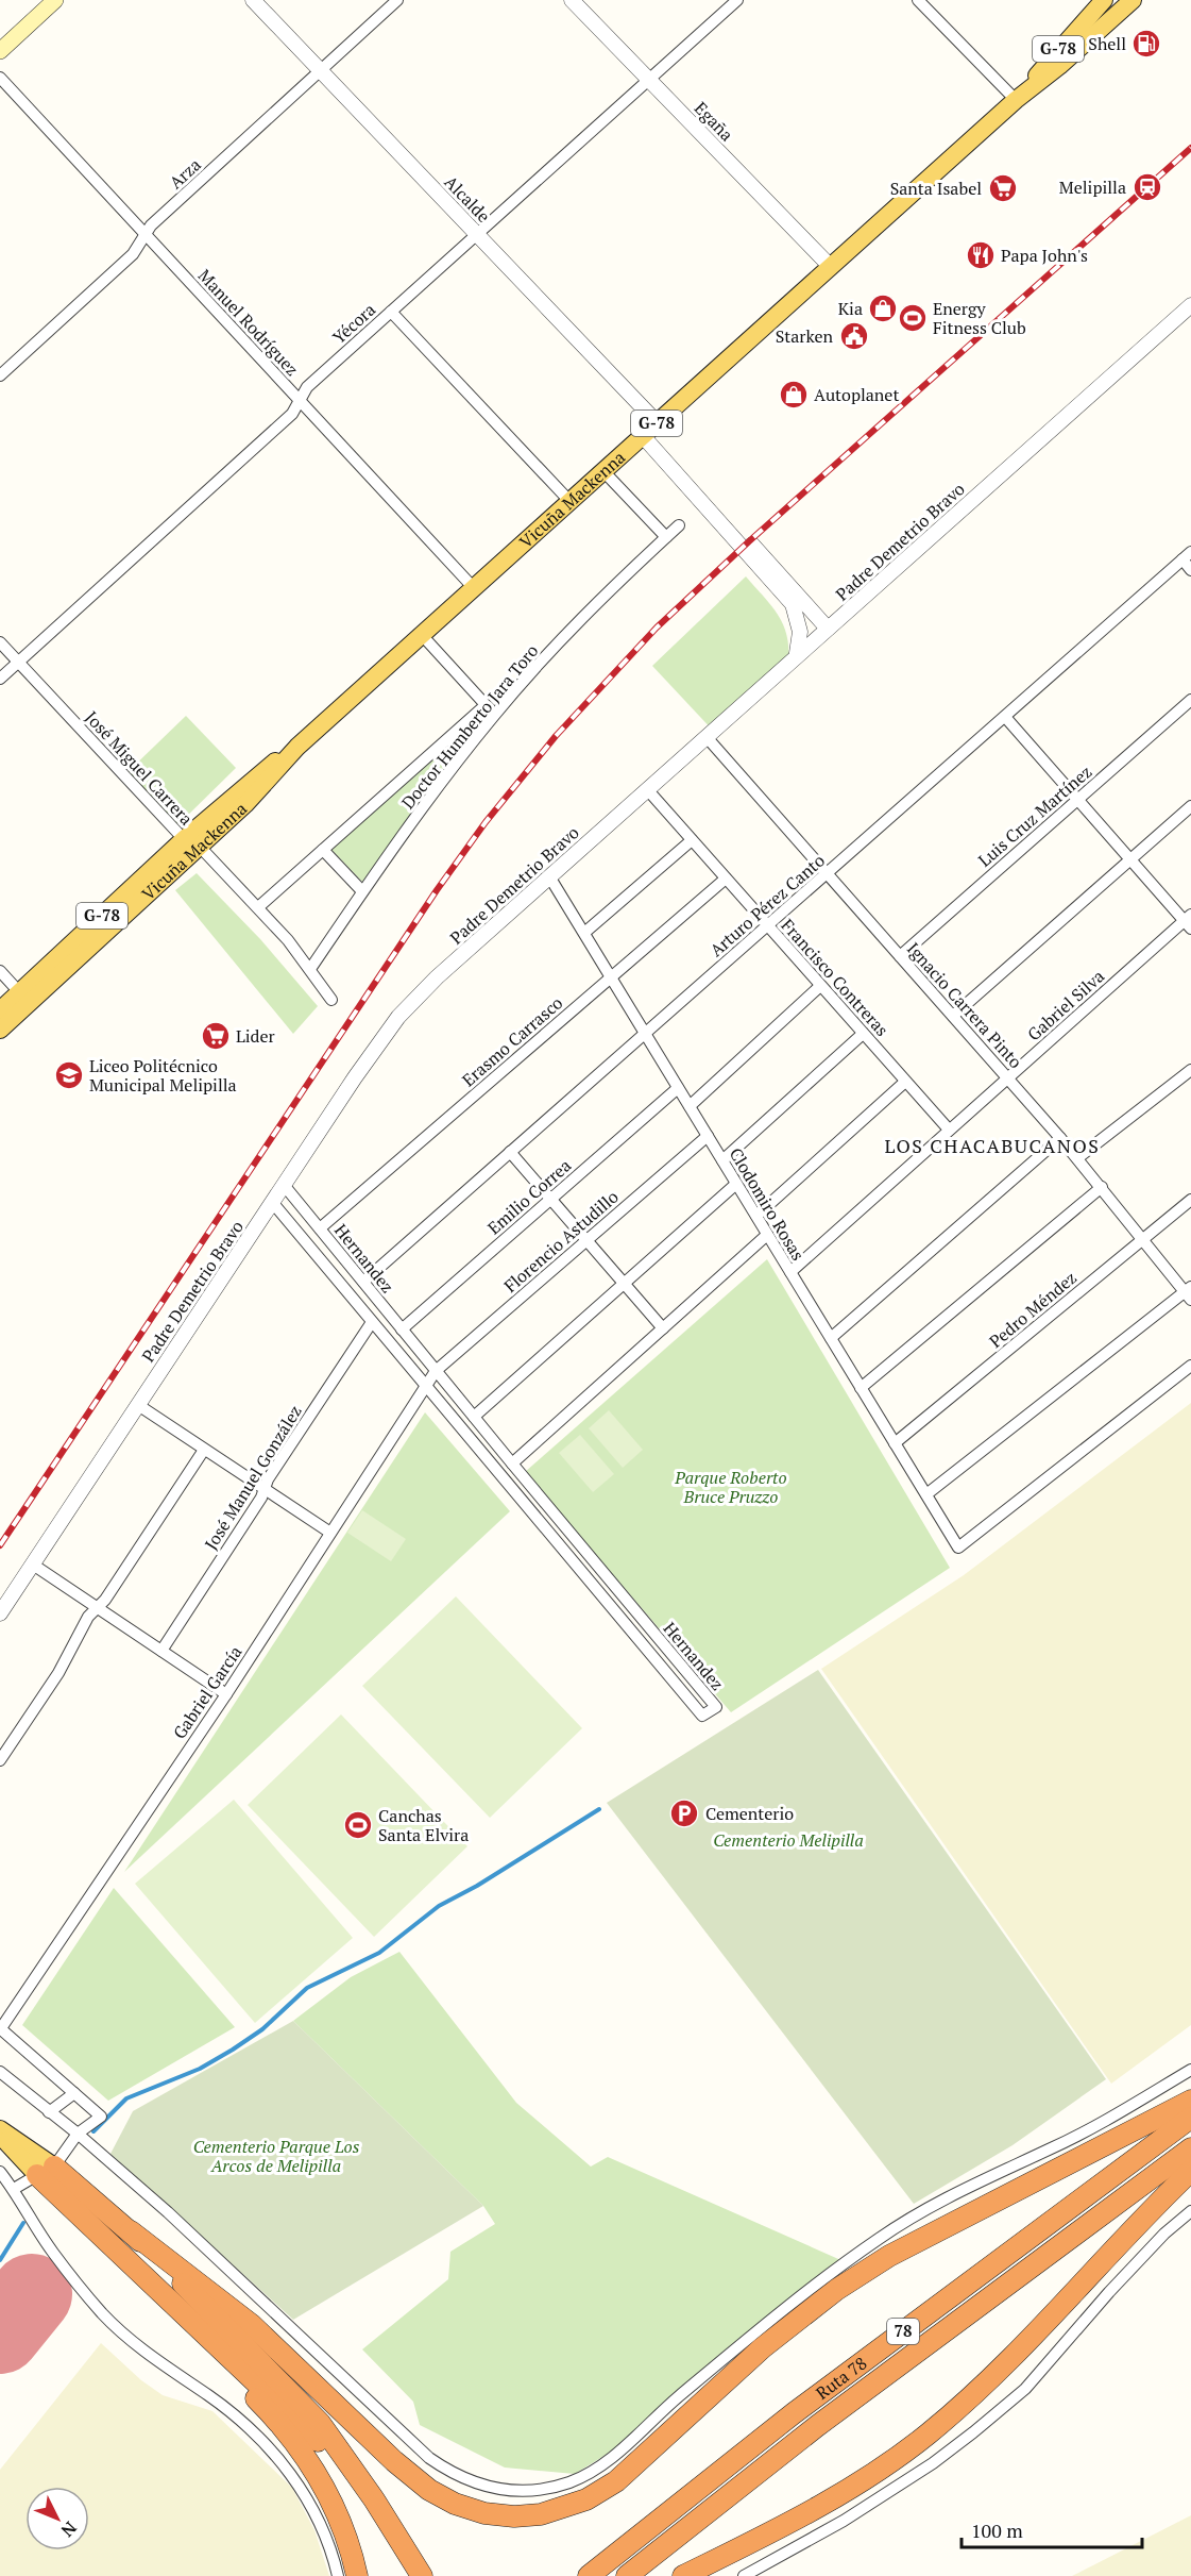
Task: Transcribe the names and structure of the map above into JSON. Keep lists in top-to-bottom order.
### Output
{
  "streets": {
    "highway": ["78", "Ruta 78"],
    "main road": ["G-78", "Vicuña Mackenna"],
    "street": [
      "Egaña",
      "Arza",
      "Alcalde",
      "Manuel Rodríguez",
      "Yécora",
      "Padre Demetrio Bravo",
      "Doctor Humberto Jara Toro",
      "José Miguel Carrera",
      "Luis Cruz Martínez",
      "Arturo Pérez Canto",
      "Francisco Contreras",
      "Ignacio Carrera Pinto",
      "Gabriel Silva",
      "Erasmo Carrasco",
      "Emilio Correa",
      "Clodomiro Rosas",
      "Florencio Astudillo",
      "Hernandez",
      "Pedro Méndez",
      "José Manuel González",
      "Gabriel García"
    ]
  },
  "crossings": [
    ["Egaña", "Yécora"],
    ["Egaña", "Vicuña Mackenna"],
    ["Arza", "Alcalde"],
    ["Arza", "Manuel Rodríguez"],
    ["Alcalde", "Yécora"],
    ["Alcalde", "Vicuña Mackenna"],
    ["Alcalde", "Padre Demetrio Bravo"],
    ["Manuel Rodríguez", "Yécora"],
    ["Manuel Rodríguez", "Vicuña Mackenna"],
    ["Yécora", "José Miguel Carrera"],
    ["Vicuña Mackenna", "José Miguel Carrera"],
    ["Padre Demetrio Bravo", "Francisco Contreras"],
    ["Padre Demetrio Bravo", "Ignacio Carrera Pinto"],
    ["Padre Demetrio Bravo", "Clodomiro Rosas"],
    ["Padre Demetrio Bravo", "Hernandez"],
    ["Doctor Humberto Jara Toro", "José Miguel Carrera"],
    ["Luis Cruz Martínez", "Ignacio Carrera Pinto"],
    ["Arturo Pérez Canto", "Francisco Contreras"],
    ["Arturo Pérez Canto", "Ignacio Carrera Pinto"],
    ["Arturo Pérez Canto", "Clodomiro Rosas"],
    ["Arturo Pérez Canto", "Hernandez"],
    ["Francisco Contreras", "Gabriel Silva"],
    ["Francisco Contreras", "Erasmo Carrasco"],
    ["Ignacio Carrera Pinto", "Gabriel Silva"],
    ["Ignacio Carrera Pinto", "Pedro Méndez"],
    ["Gabriel Silva", "Clodomiro Rosas"],
    ["Erasmo Carrasco", "Clodomiro Rosas"],
    ["Erasmo Carrasco", "Hernandez"],
    ["Emilio Correa", "Clodomiro Rosas"],
    ["Emilio Correa", "Hernandez"],
    ["Clodomiro Rosas", "Florencio Astudillo"],
    ["Clodomiro Rosas", "Pedro Méndez"],
    ["Florencio Astudillo", "Hernandez"],
    ["Florencio Astudillo", "Gabriel García"],
    ["Hernandez", "José Manuel González"],
    ["Hernandez", "Gabriel García"]
  ],
  "districts": ["LOS CHACABUCANOS"],
  "parks": ["Parque Roberto Bruce Pruzzo", "Cementerio Melipilla", "Cementerio Parque Los Arcos de Melipilla"],
  "places": {
    "fuel station": ["Shell"],
    "station": ["Melipilla"],
    "supermarket": ["Santa Isabel", "Lider"],
    "restaurant": ["Papa John's"],
    "shop": ["Kia", "Autoplanet"],
    "sports": ["Energy Fitness Club", "Canchas Santa Elvira"],
    "public building": ["Starken"],
    "school or university": ["Liceo Politécnico Municipal Melipilla"],
    "parking": ["Cementerio"]
  },
  "scale_bar": "100 m",
  "north": "bottom right"
}
